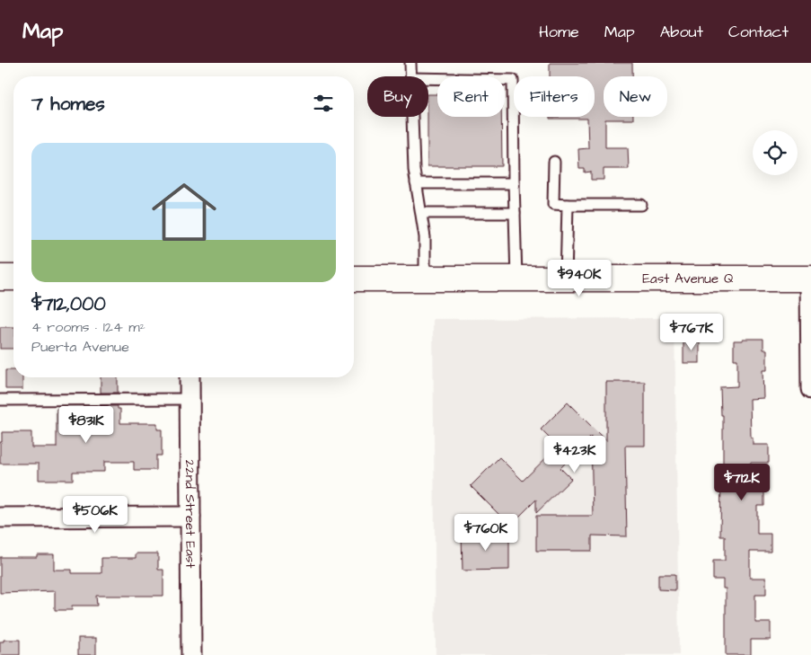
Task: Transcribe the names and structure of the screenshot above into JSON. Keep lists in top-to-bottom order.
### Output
{
  "streets": {
    "main road": ["East Avenue Q"],
    "street": ["22nd Street East"]
  },
  "page": {
    "header": "Map",
    "nav": [
      "Home",
      "Map",
      "About",
      "Contact"
    ],
    "chip": [
      "Buy",
      "Rent",
      "Filters",
      "New"
    ],
    "heading": "7 homes",
    "list": [
      {
        "name": "$712,000",
        "note": "4 rooms · 124 m² · Puerta Avenue"
      }
    ],
    "price": [
      "$940K",
      "$767K",
      "$831K",
      "$423K",
      "$712K",
      "$506K",
      "$760K"
    ]
  }
}
